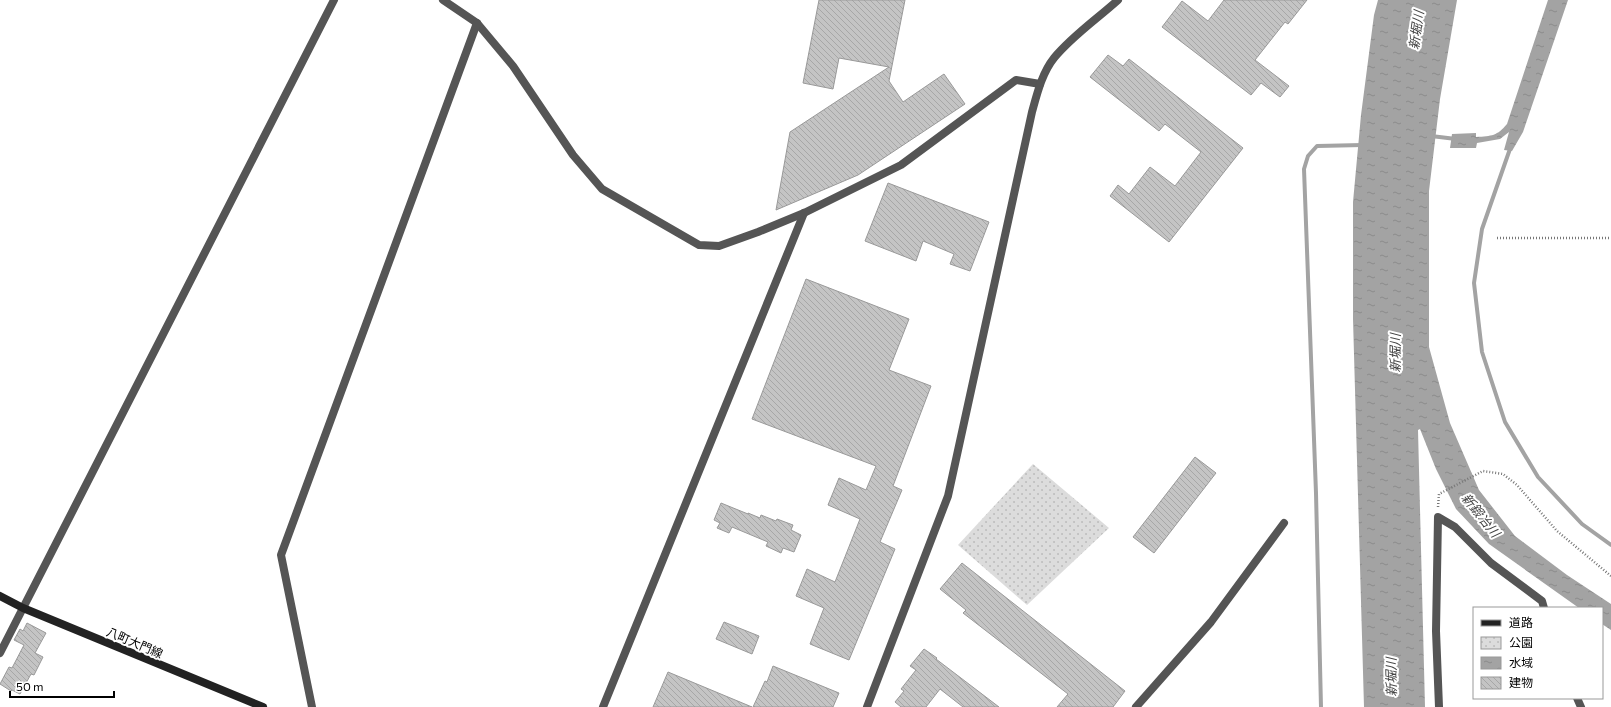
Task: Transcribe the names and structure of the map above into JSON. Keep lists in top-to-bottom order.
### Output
{
  "streets": {
    "main road": ["八町大門線"]
  },
  "water": ["新堀川", "新鍛冶川"],
  "legend": [
    "道路",
    "公園",
    "水域",
    "建物"
  ],
  "scale_bar": "50 m"
}
